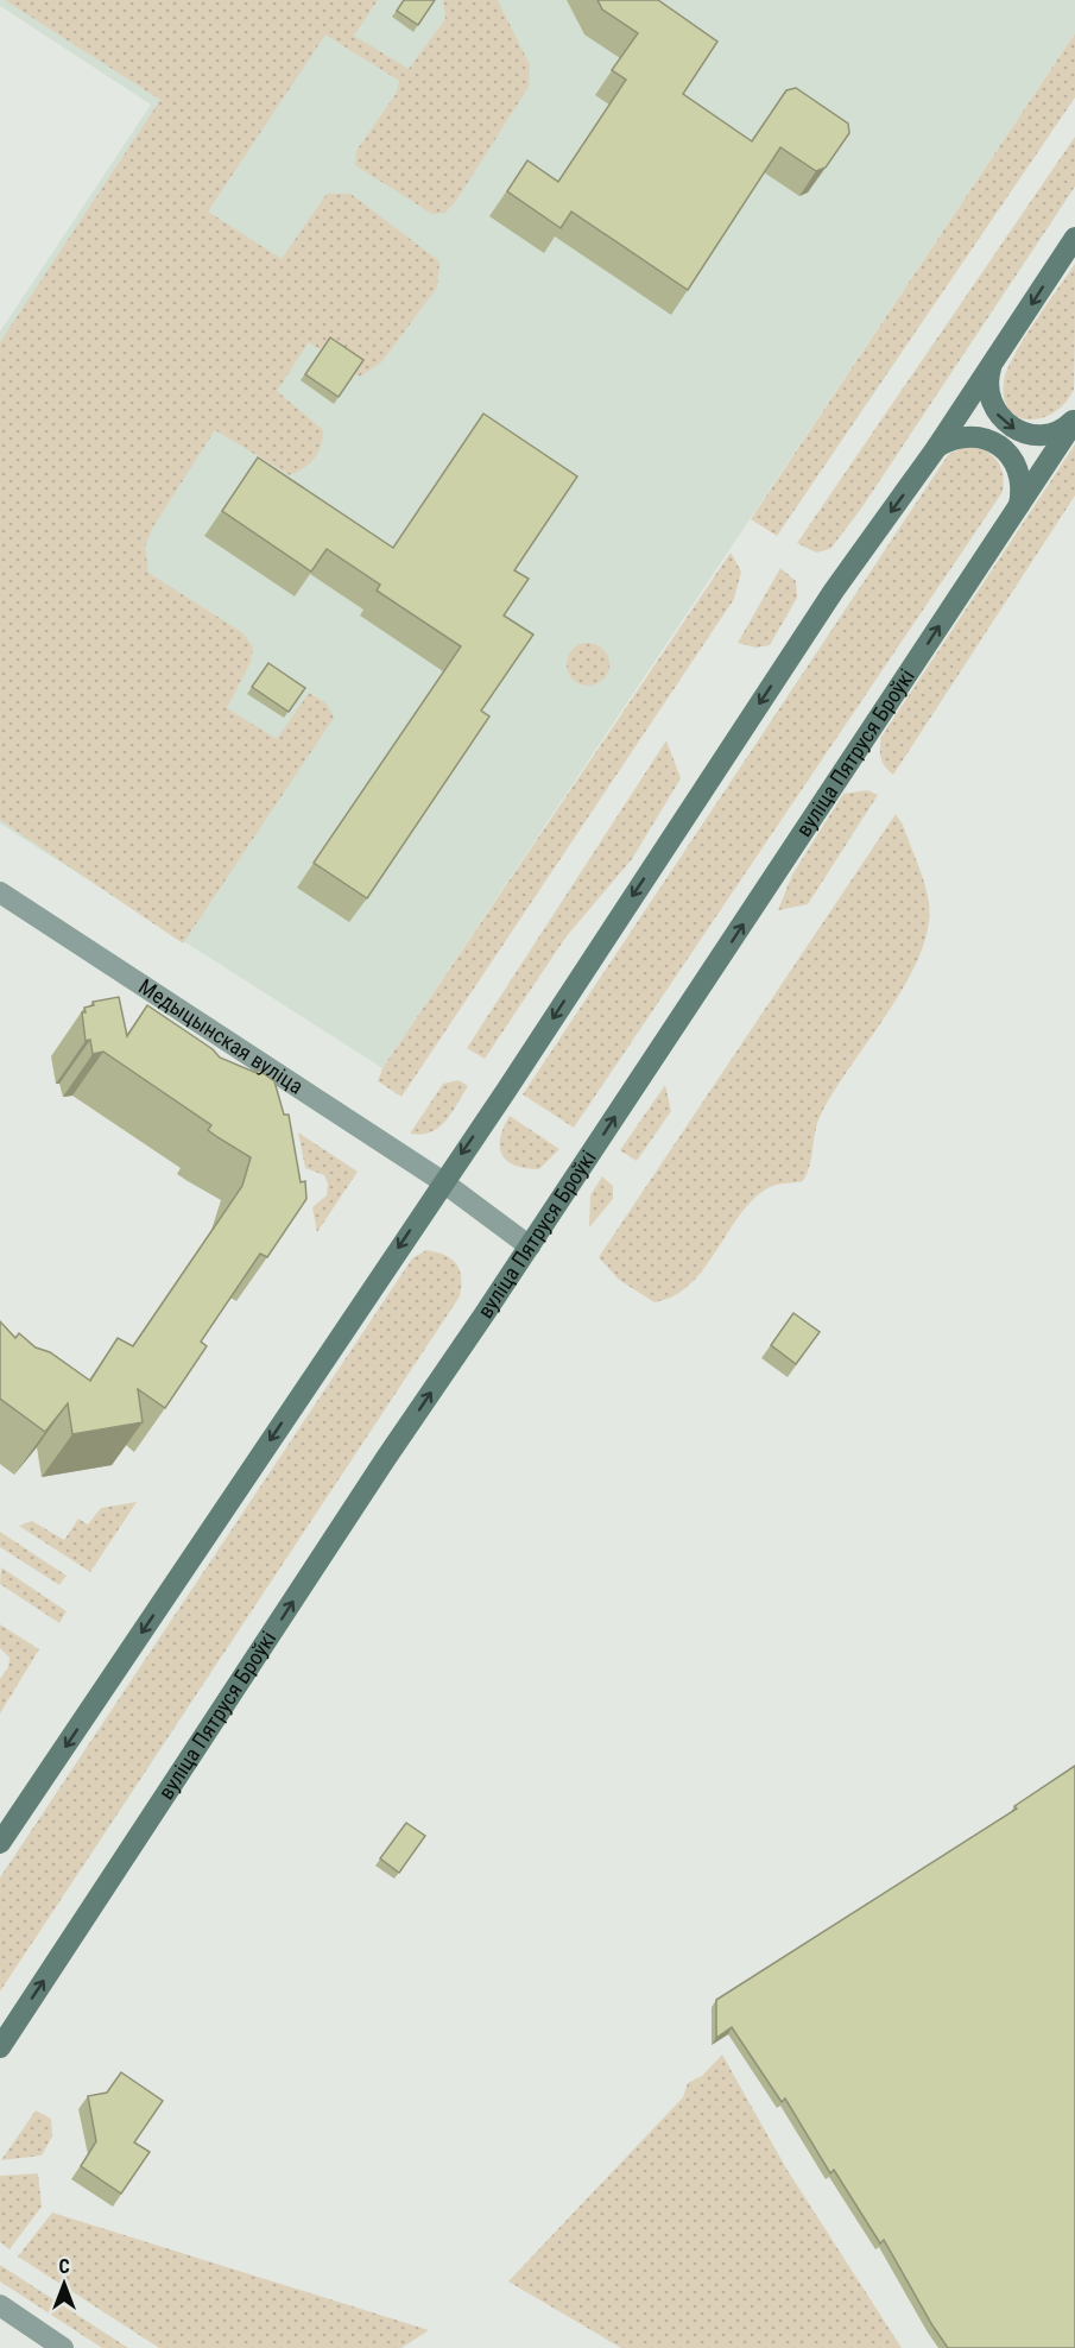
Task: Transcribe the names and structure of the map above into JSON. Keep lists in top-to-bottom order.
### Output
{
  "streets": {
    "main road": ["вуліца Пятруся Броўкі"],
    "street": ["Медыцынская вуліца"]
  },
  "crossings": [
    ["вуліца Пятруся Броўкі", "Медыцынская вуліца"]
  ],
  "north": "top"
}
